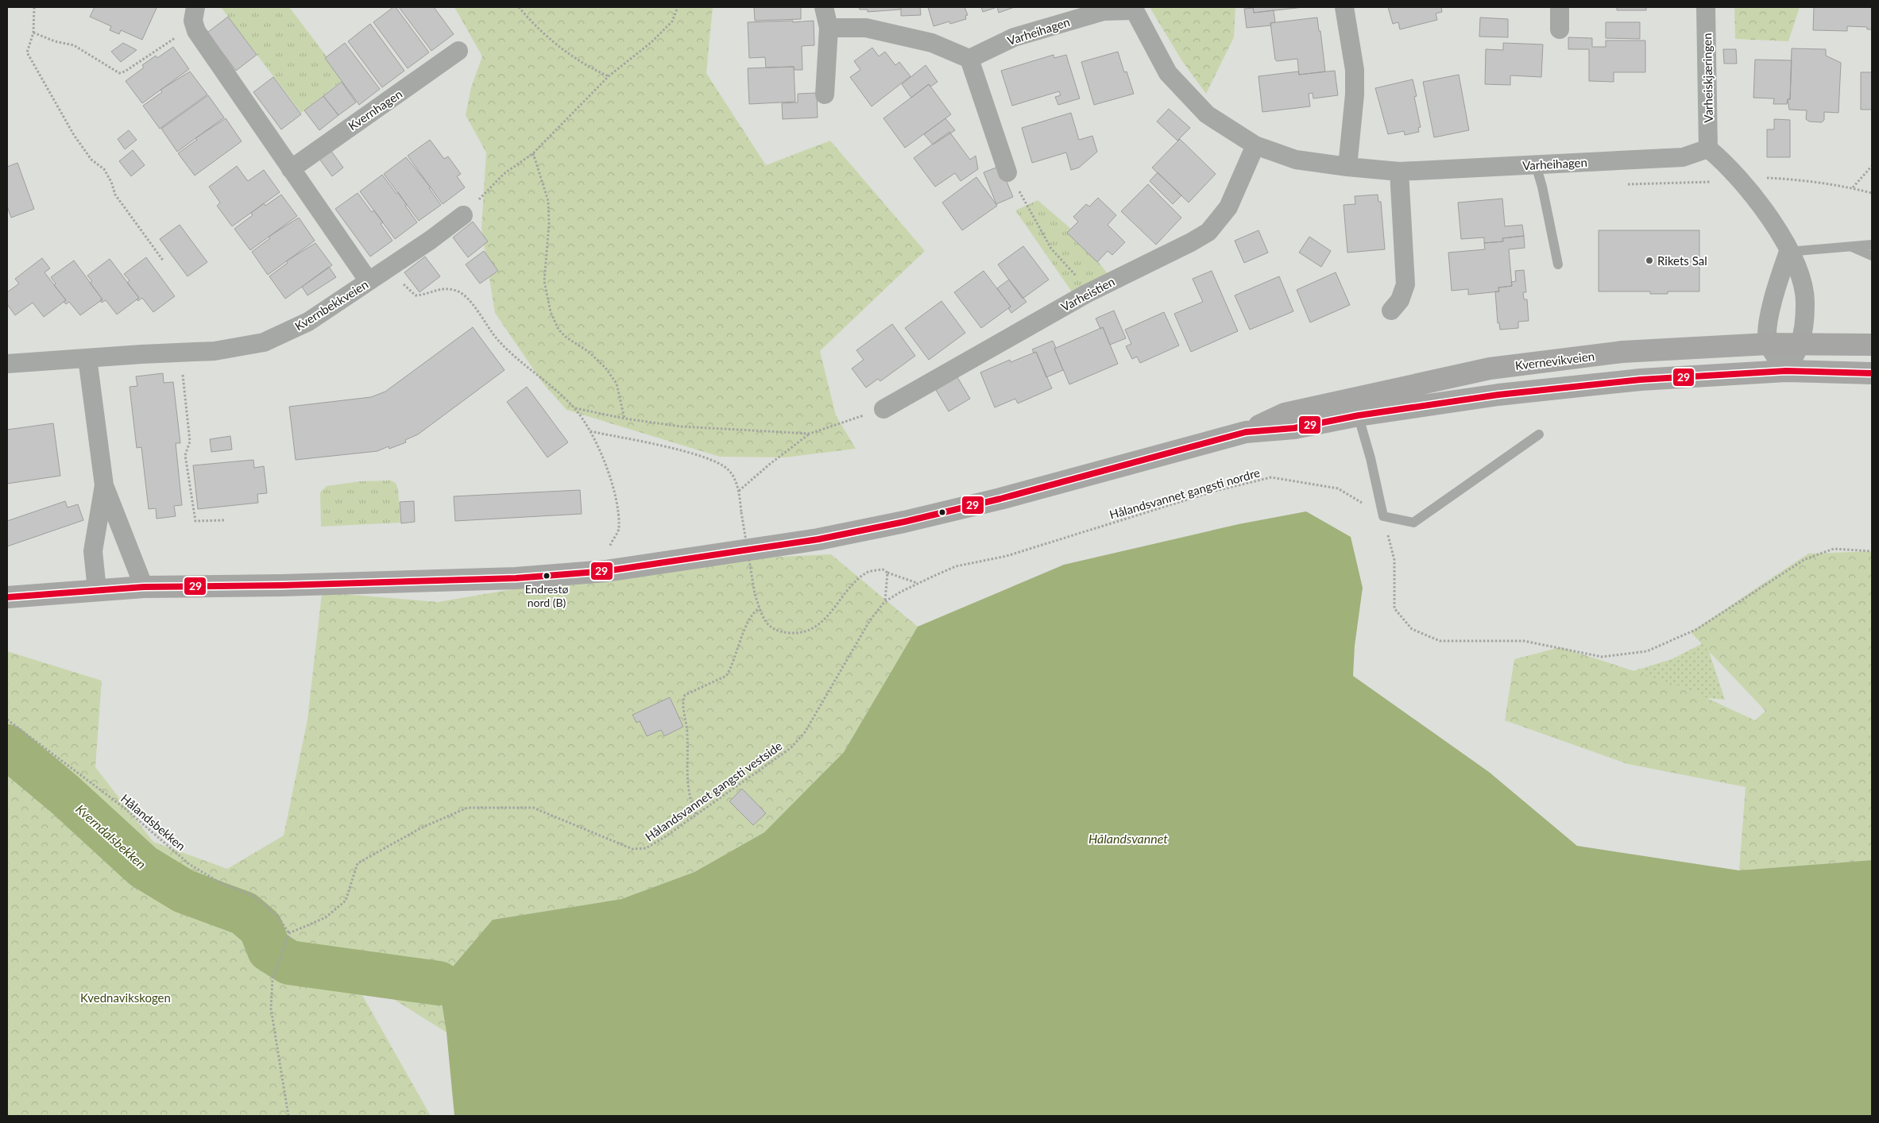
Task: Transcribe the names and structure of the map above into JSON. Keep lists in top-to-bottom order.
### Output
{
  "streets": {
    "main road": ["Kvernevikveien"],
    "street": [
      "Varheihagen",
      "Varheiskjæringen",
      "Kvernhagen",
      "Varheistien",
      "Kvernbekkveien"
    ],
    "path": ["Hålandsvannet gangsti nordre", "Hålandsvannet gangsti vestside", "Hålandsbekken"]
  },
  "crossings": [
    ["Varheihagen", "Varheiskjæringen"],
    ["Varheihagen", "Varheistien"],
    ["Hålandsvannet gangsti nordre", "Hålandsvannet gangsti vestside"],
    ["Hålandsvannet gangsti vestside", "Hålandsbekken"]
  ],
  "water": ["Kverndalsbekken", "Hålandsvannet"],
  "parks": ["Kvednavikskogen"],
  "places": ["Rikets Sal", "Endrestø nord (B)"],
  "lines": ["transit line 29"]
}
